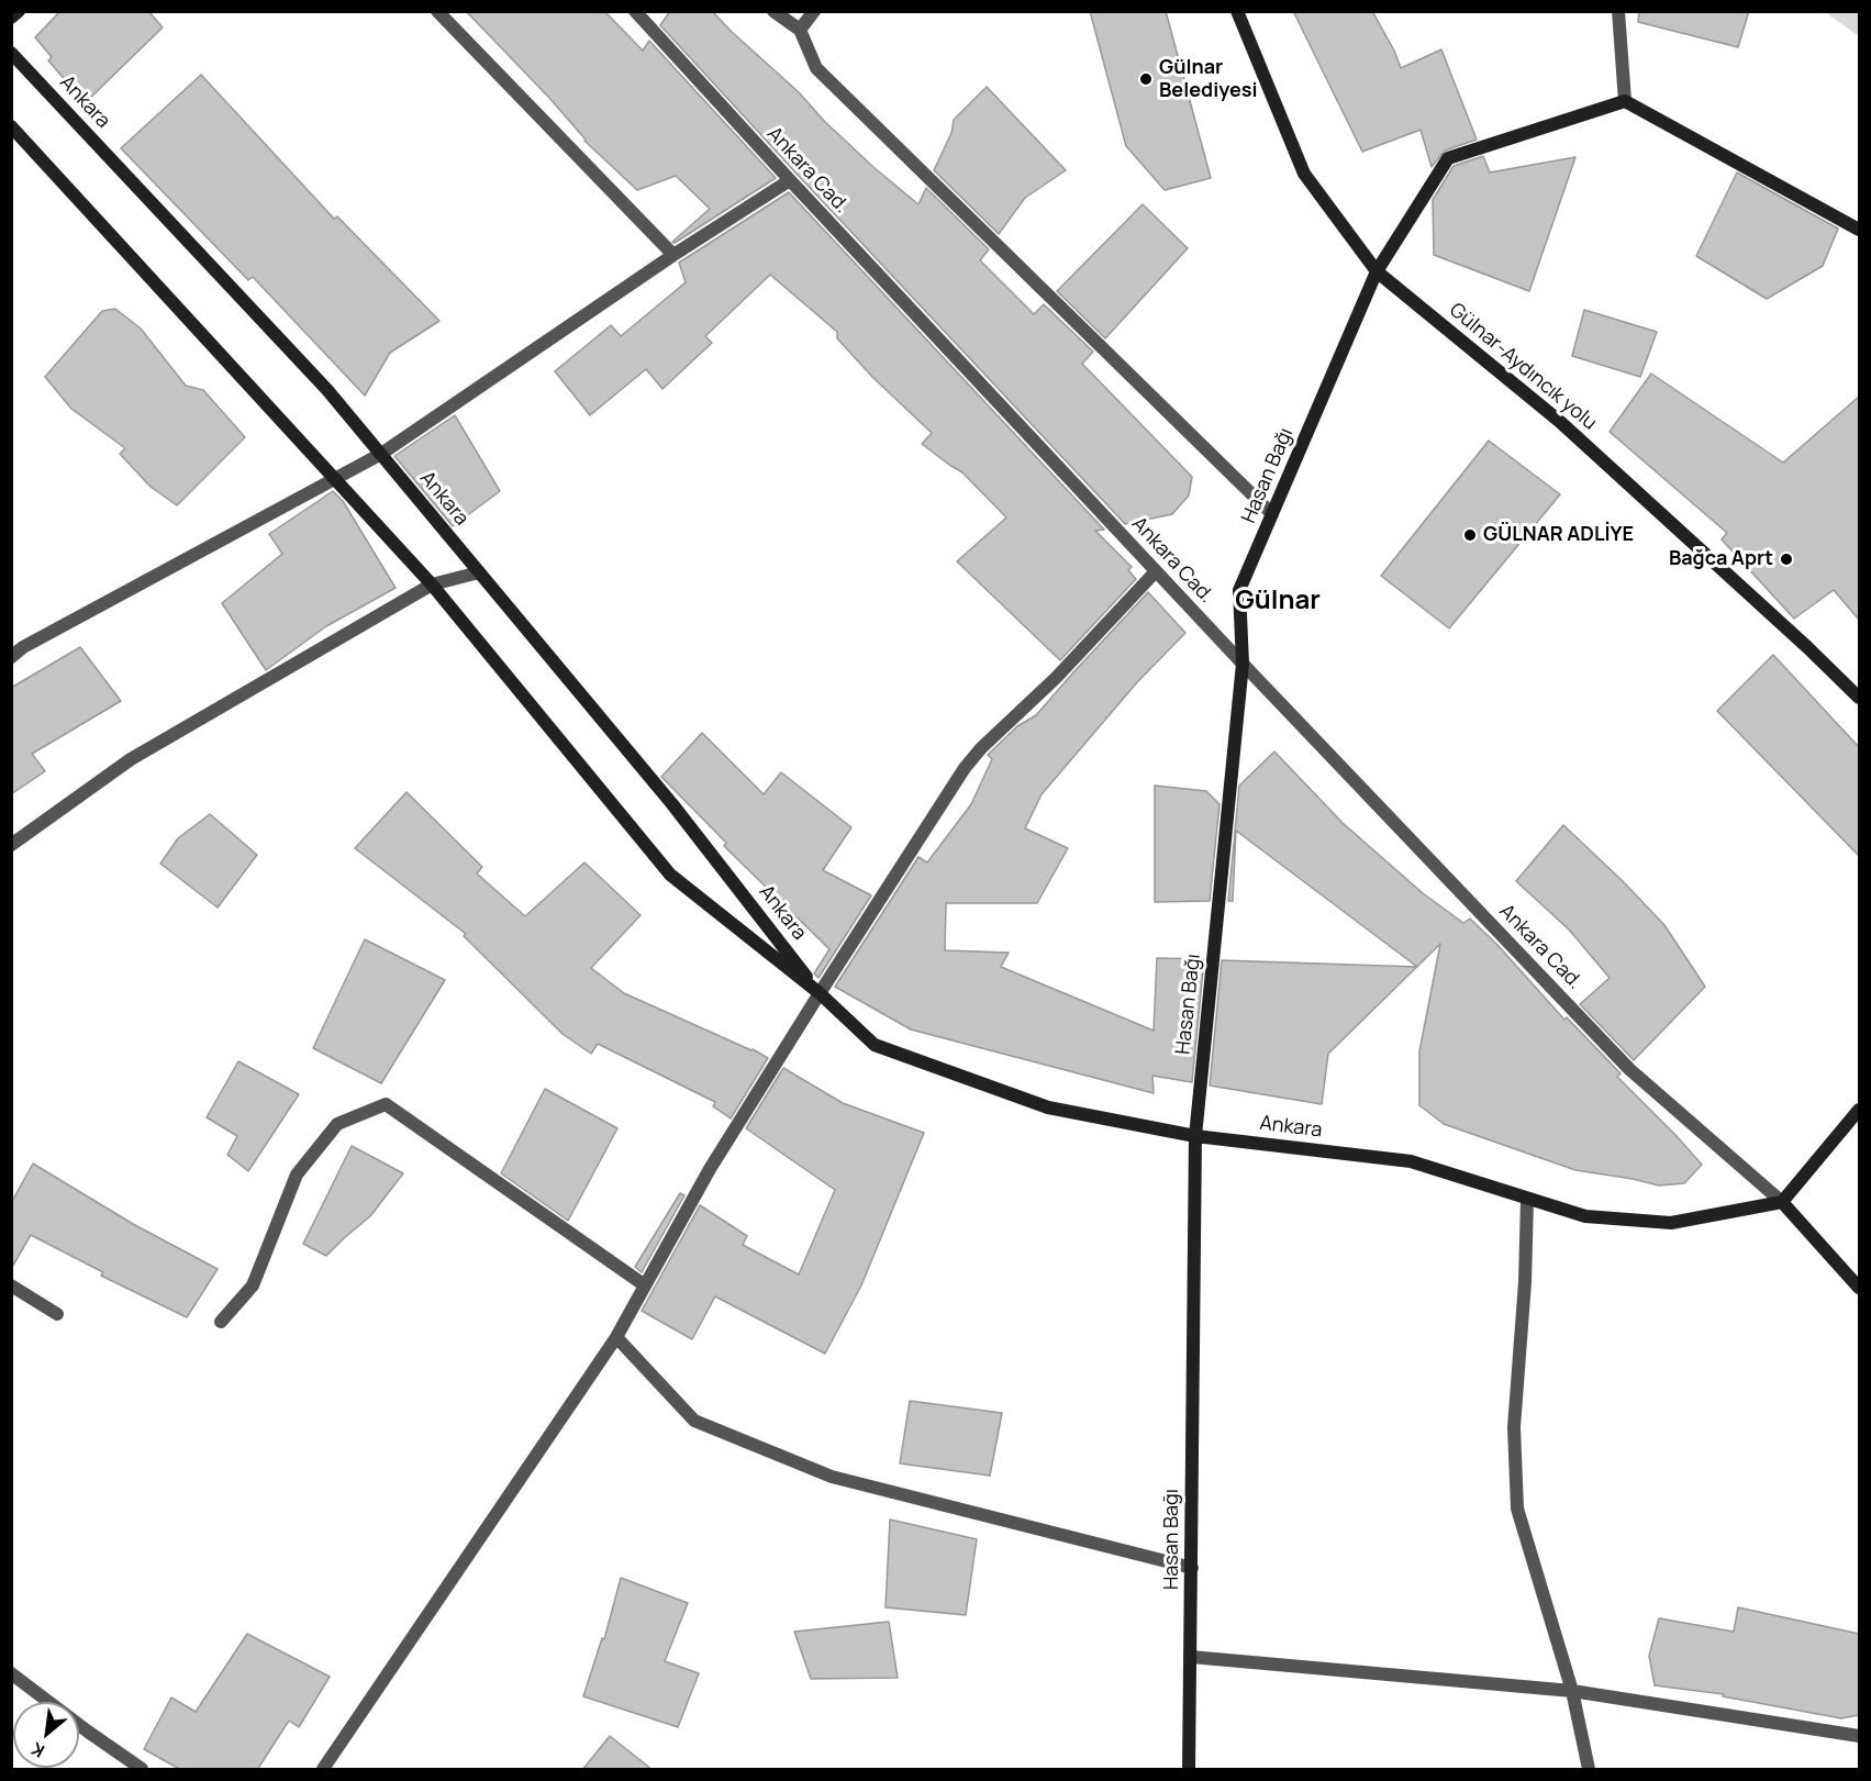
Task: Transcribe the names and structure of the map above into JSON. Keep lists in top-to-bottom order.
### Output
{
  "streets": {
    "main road": ["Ankara", "Gülnar-Aydıncık yolu", "Hasan Bağı"],
    "street": ["Ankara Cad."]
  },
  "crossings": [
    ["Ankara", "Ankara Cad."],
    ["Ankara", "Hasan Bağı"],
    ["Ankara Cad.", "Hasan Bağı"],
    ["Gülnar-Aydıncık yolu", "Hasan Bağı"]
  ],
  "districts": ["Gülnar"],
  "places": ["Gülnar Belediyesi", "GÜLNAR ADLİYE", "Bağca Aprt"],
  "north": "bottom left"
}
